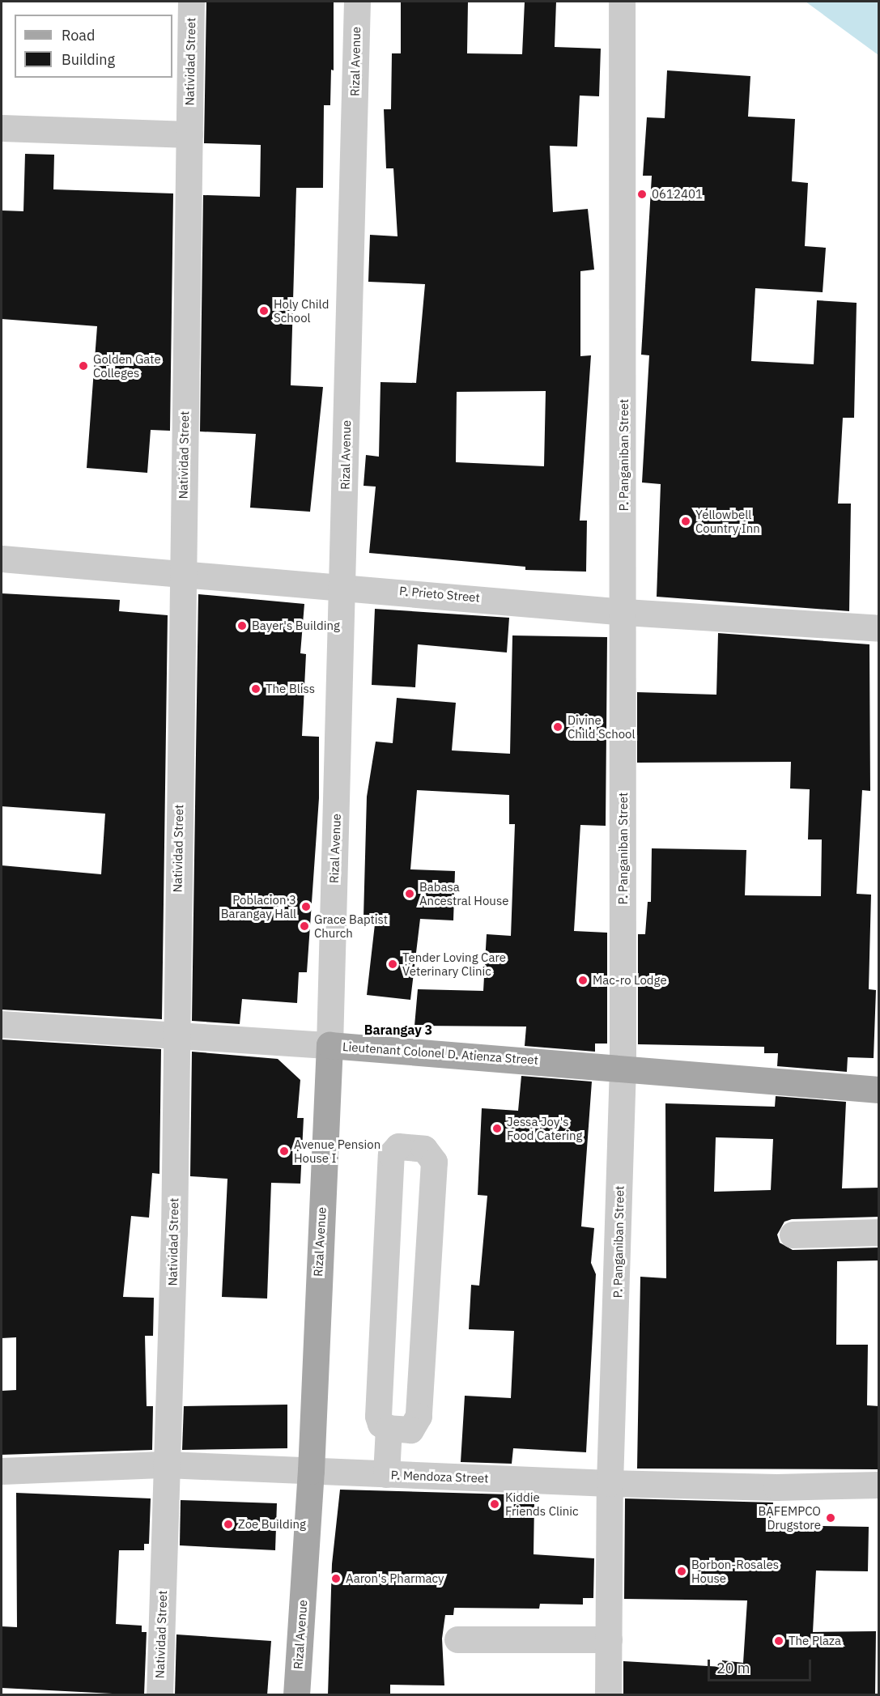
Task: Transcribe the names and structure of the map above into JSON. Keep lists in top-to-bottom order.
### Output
{
  "streets": {
    "main road": ["Rizal Avenue", "Lieutenant Colonel D. Atienza Street"],
    "street": [
      "Natividad Street",
      "P. Panganiban Street",
      "P. Prieto Street",
      "P. Mendoza Street"
    ]
  },
  "crossings": [
    ["Natividad Street", "P. Prieto Street"],
    ["Natividad Street", "Lieutenant Colonel D. Atienza Street"],
    ["Natividad Street", "P. Mendoza Street"],
    ["Rizal Avenue", "P. Prieto Street"],
    ["Rizal Avenue", "Lieutenant Colonel D. Atienza Street"],
    ["Rizal Avenue", "P. Mendoza Street"],
    ["P. Panganiban Street", "P. Prieto Street"],
    ["P. Panganiban Street", "Lieutenant Colonel D. Atienza Street"],
    ["P. Panganiban Street", "P. Mendoza Street"]
  ],
  "districts": ["Barangay 3"],
  "places": [
    "0612401",
    "Holy Child School",
    "Golden Gate Colleges",
    "Yellowbell Country Inn",
    "Bayer's Building",
    "The Bliss",
    "Divine Child School",
    "Babasa Ancestral House",
    "Poblacion 3 Barangay Hall",
    "Grace Baptist Church",
    "Tender Loving Care Veterinary Clinic",
    "Mac-ro Lodge",
    "Jessa Joy's Food Catering",
    "Avenue Pension House I",
    "Kiddie Friends Clinic",
    "BAFEMPCO Drugstore",
    "Zoe Building",
    "Borbon-Rosales House",
    "Aaron's Pharmacy",
    "The Plaza"
  ],
  "legend": ["Road", "Building"],
  "scale_bar": "20 m"
}
